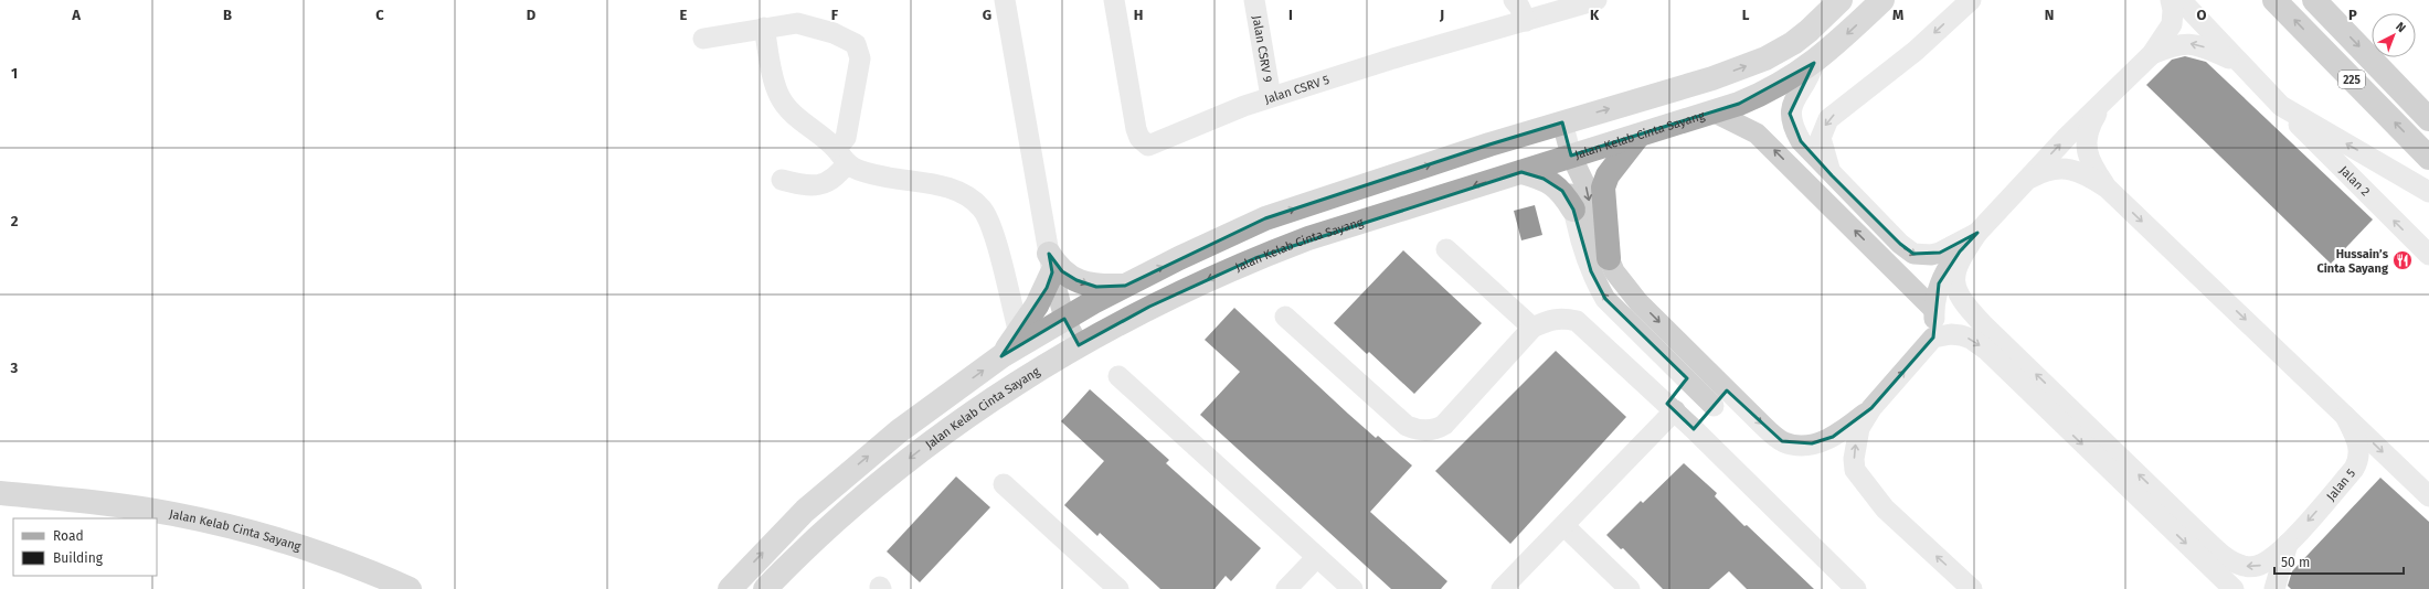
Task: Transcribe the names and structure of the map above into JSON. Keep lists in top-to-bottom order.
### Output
{
  "streets": {
    "highway": ["225"],
    "main road": ["Jalan Kelab Cinta Sayang"],
    "street": [
      "Jalan CSRV 9",
      "Jalan CSRV 5",
      "Jalan 2",
      "Jalan 5"
    ]
  },
  "crossings": [
    ["Jalan CSRV 9", "Jalan CSRV 5"]
  ],
  "places": {
    "restaurant": ["Hussain’s Cinta Sayang"]
  },
  "legend": ["Road", "Building"],
  "scale_bar": "50 m",
  "north": "top right",
  "grid": {
    "columns": [
      "A",
      "B",
      "C",
      "D",
      "E",
      "F",
      "G",
      "H",
      "I",
      "J",
      "K",
      "L",
      "M",
      "N",
      "O",
      "P"
    ],
    "rows": ["1", "2", "3"]
  }
}
